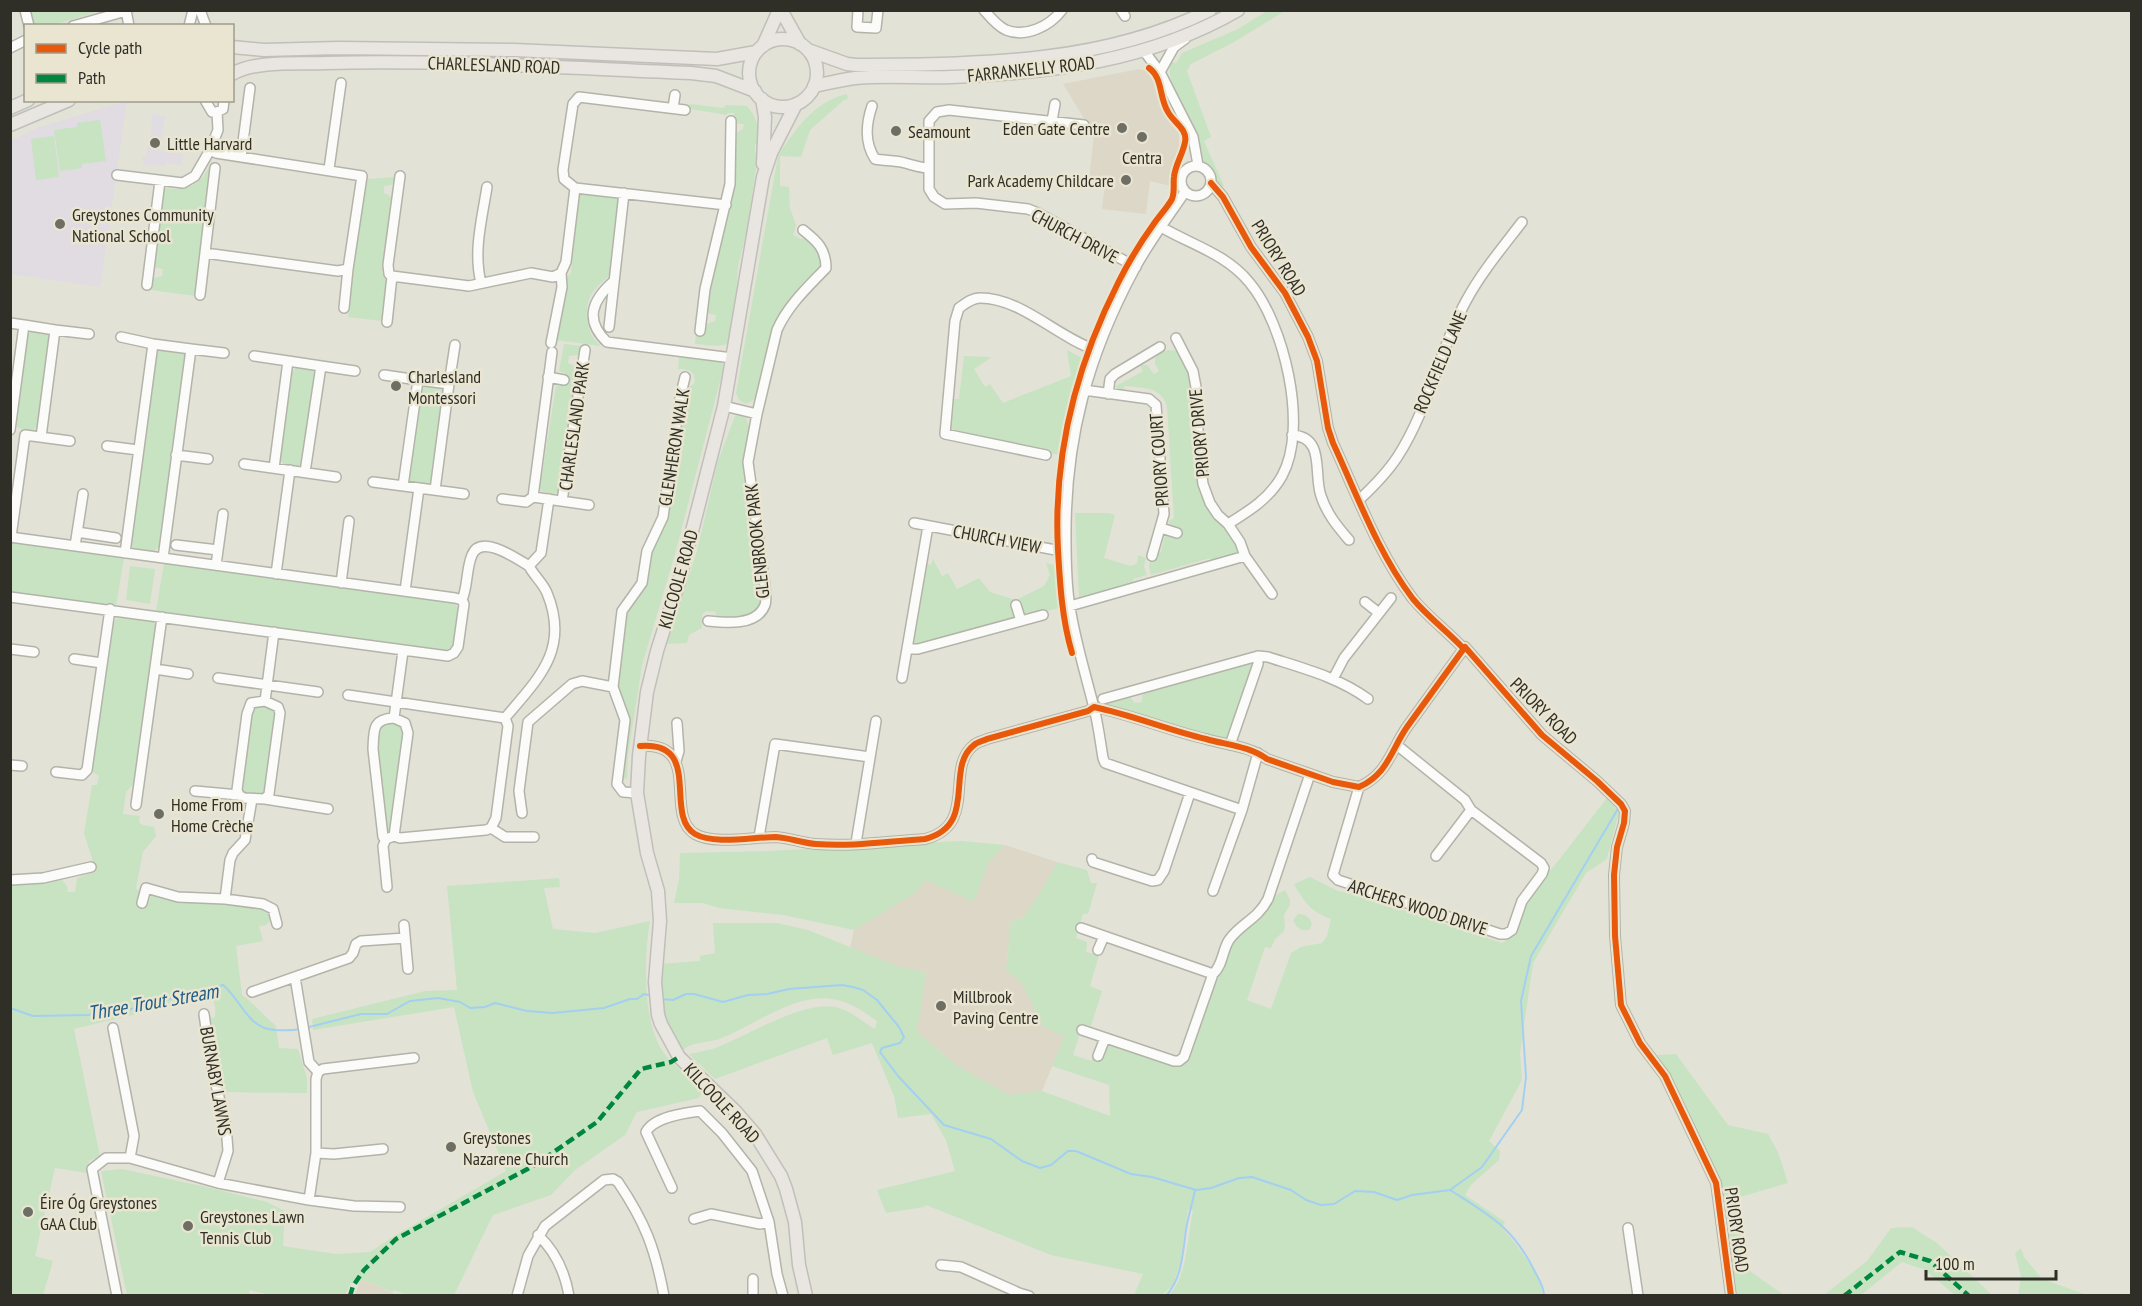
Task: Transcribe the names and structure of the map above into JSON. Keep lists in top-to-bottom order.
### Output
{
  "streets": {
    "main road": ["CHARLESLAND ROAD", "FARRANKELLY ROAD", "KILCOOLE ROAD"],
    "street": [
      "CHURCH DRIVE",
      "PRIORY ROAD",
      "ROCKFIELD LANE",
      "CHARLESLAND PARK",
      "PRIORY DRIVE",
      "GLENHERON WALK",
      "PRIORY COURT",
      "CHURCH VIEW",
      "GLENBROOK PARK",
      "ARCHERS WOOD DRIVE",
      "BURNABY LAWNS"
    ]
  },
  "crossings": [
    ["CHARLESLAND ROAD", "FARRANKELLY ROAD"],
    ["PRIORY ROAD", "ROCKFIELD LANE"],
    ["GLENHERON WALK", "KILCOOLE ROAD"]
  ],
  "water": ["Three Trout Stream"],
  "places": [
    "Eden Gate Centre",
    "Seamount",
    "Centra",
    "Little Harvard",
    "Park Academy Childcare",
    "Greystones Community National School",
    "Charlesland Montessori",
    "Home From Home Crèche",
    "Millbrook Paving Centre",
    "Greystones Nazarene Church",
    "Éire Óg Greystones GAA Club",
    "Greystones Lawn Tennis Club"
  ],
  "legend": ["Cycle path", "Path"],
  "scale_bar": "100 m"
}
